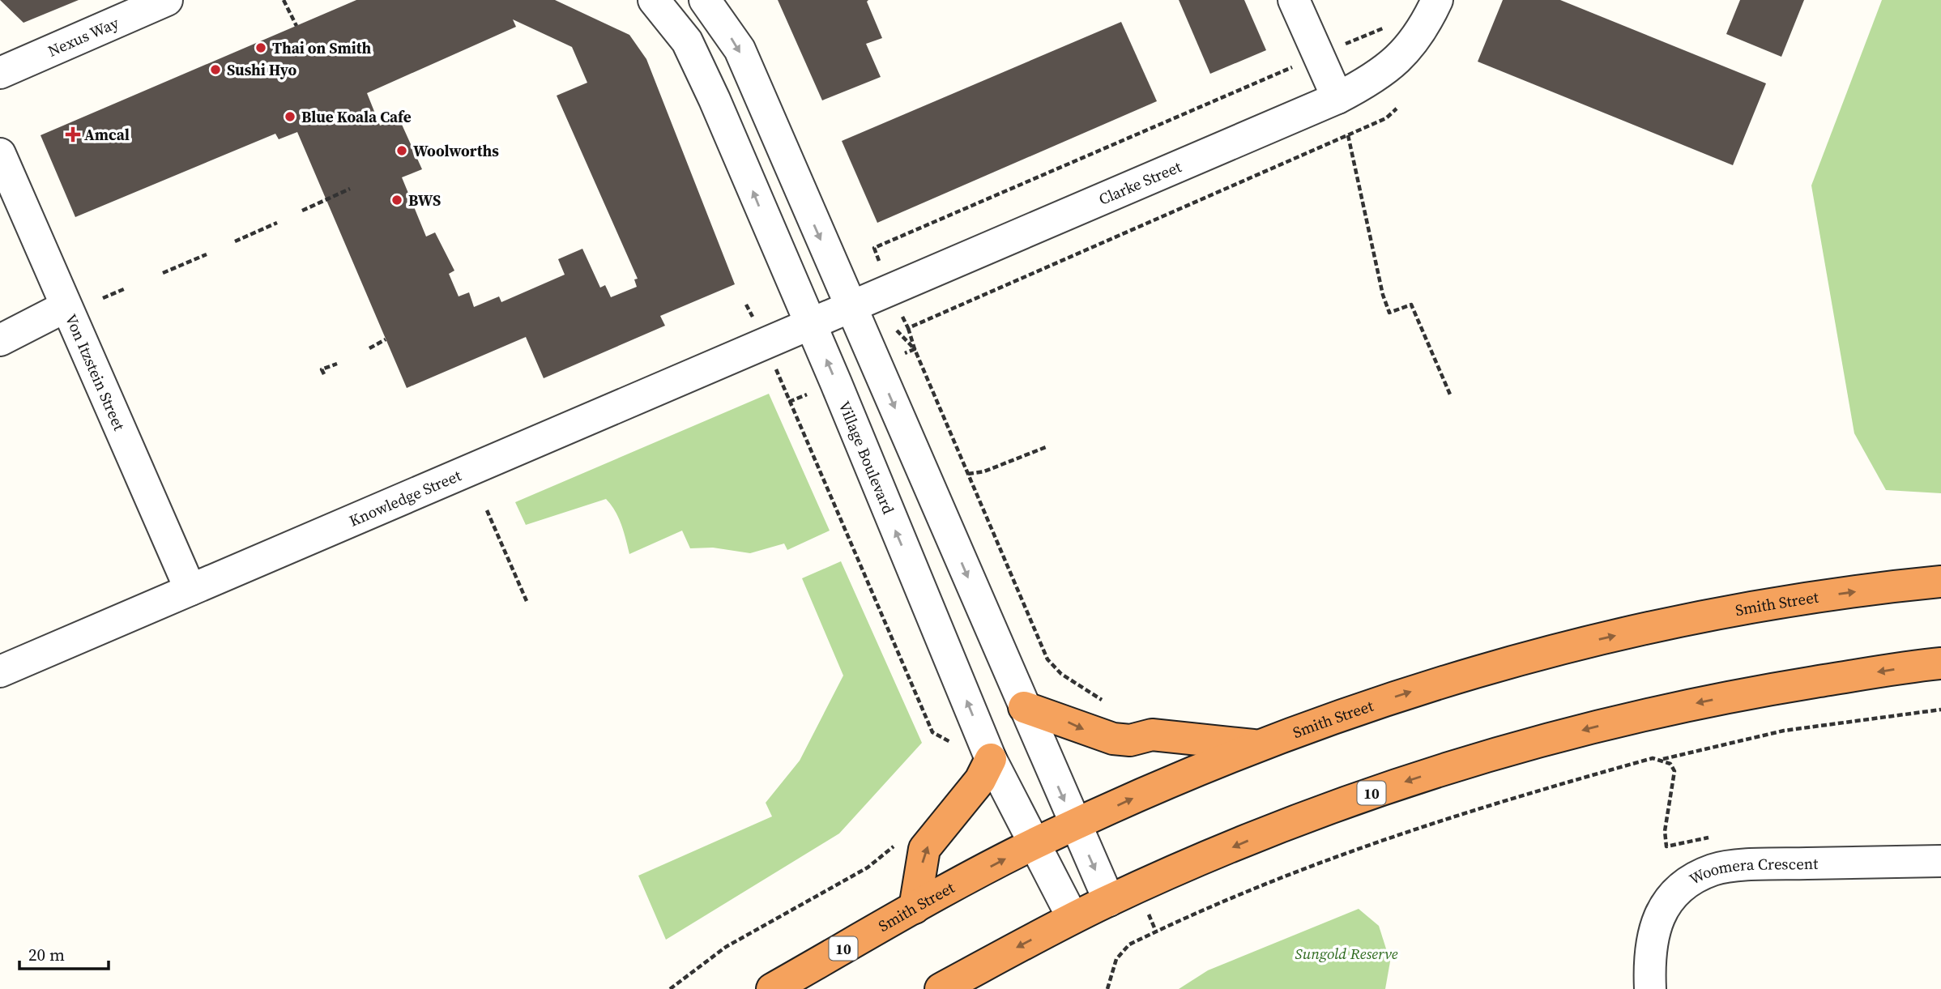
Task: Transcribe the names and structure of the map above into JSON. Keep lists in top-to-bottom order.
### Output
{
  "streets": {
    "highway": ["Smith Street", "10"],
    "street": [
      "Nexus Way",
      "Clarke Street",
      "Von Itzstein Street",
      "Village Boulevard",
      "Knowledge Street",
      "Woomera Crescent"
    ]
  },
  "crossings": [
    ["Clarke Street", "Village Boulevard"],
    ["Clarke Street", "Knowledge Street"],
    ["Von Itzstein Street", "Knowledge Street"],
    ["Village Boulevard", "Knowledge Street"],
    ["Village Boulevard", "Smith Street"],
    ["Village Boulevard", "10"]
  ],
  "parks": ["Sungold Reserve"],
  "places": {
    "other": [
      "Thai on Smith",
      "Sushi Hyo",
      "Blue Koala Cafe",
      "Woolworths",
      "BWS"
    ],
    "health": ["Amcal"]
  },
  "scale_bar": "20 m"
}
